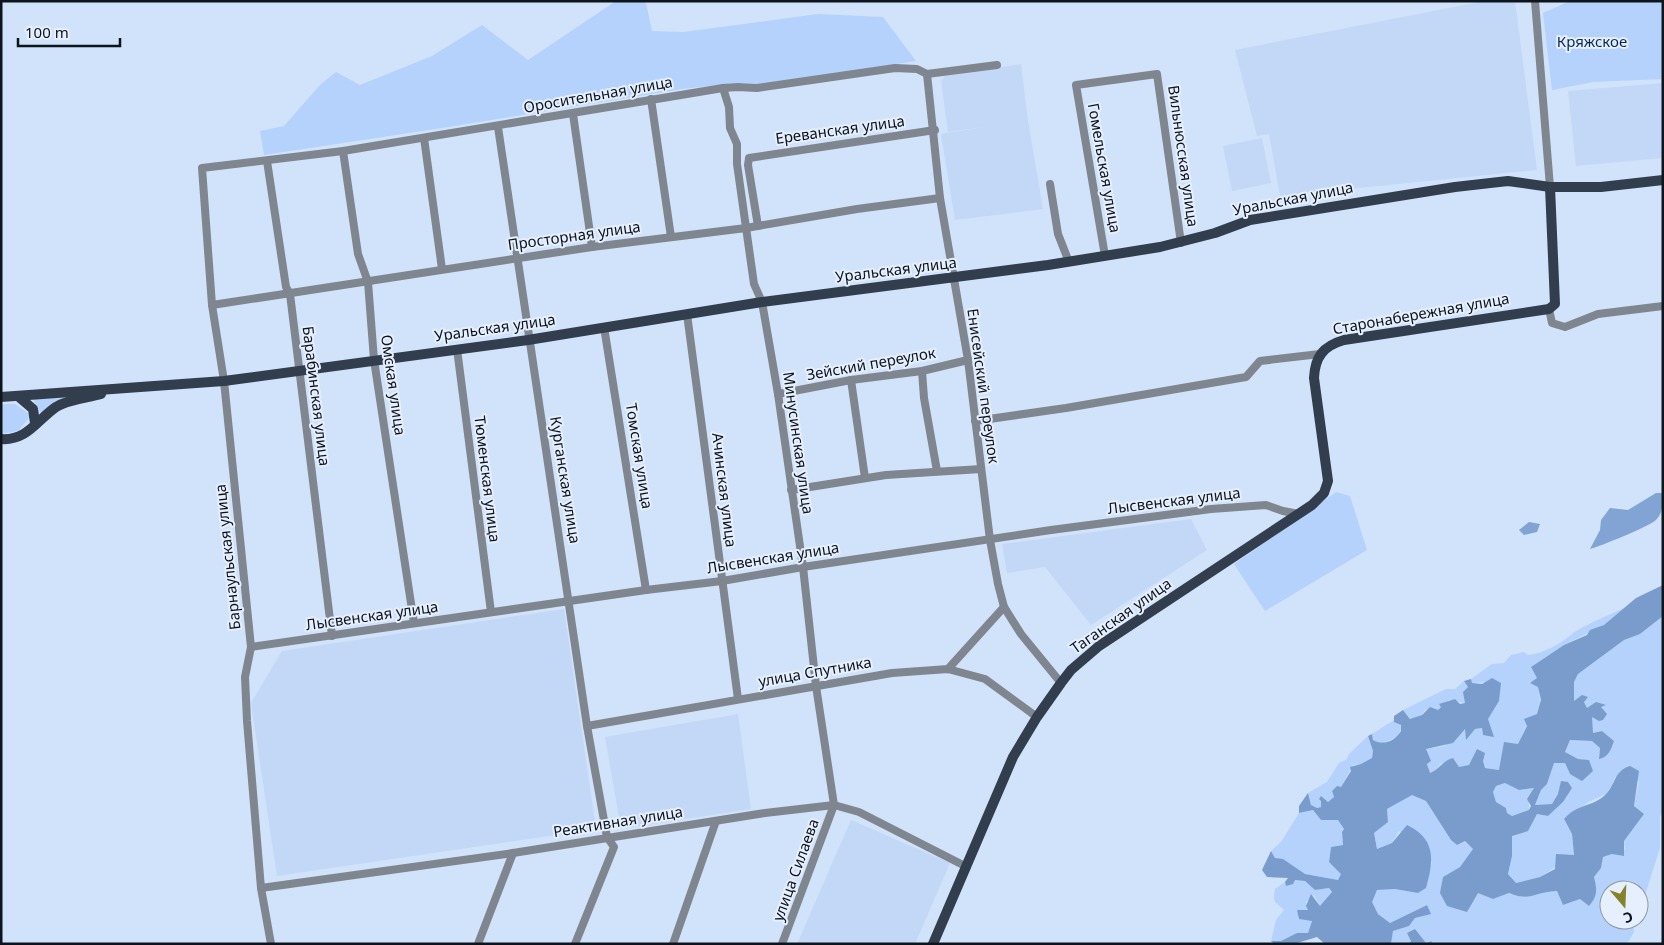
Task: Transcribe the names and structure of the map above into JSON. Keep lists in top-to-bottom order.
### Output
{
  "streets": {
    "main road": ["Уральская улица", "Старонабережная улица", "Таганская улица"],
    "street": [
      "Оросительная улица",
      "Ереванская улица",
      "Вильнюсская улица",
      "Гомельская улица",
      "Просторная улица",
      "Зейский переулок",
      "Омская улица",
      "Енисейский переулок",
      "Барабинская улица",
      "Минусинская улица",
      "Томская улица",
      "Тюменская улица",
      "Курганская улица",
      "Ачинская улица",
      "Лысвенская улица",
      "Барнаульская улица",
      "улица Спутника",
      "Реактивная улица",
      "улица Силаева"
    ]
  },
  "crossings": [
    ["Оросительная улица", "Омская улица"],
    ["Оросительная улица", "Енисейский переулок"],
    ["Оросительная улица", "Барабинская улица"],
    ["Оросительная улица", "Минусинская улица"],
    ["Оросительная улица", "Курганская улица"],
    ["Оросительная улица", "Барнаульская улица"],
    ["Ереванская улица", "Просторная улица"],
    ["Ереванская улица", "Енисейский переулок"],
    ["Вильнюсская улица", "Гомельская улица"],
    ["Вильнюсская улица", "Уральская улица"],
    ["Гомельская улица", "Уральская улица"],
    ["Уральская улица", "Омская улица"],
    ["Уральская улица", "Енисейский переулок"],
    ["Уральская улица", "Барабинская улица"],
    ["Уральская улица", "Минусинская улица"],
    ["Уральская улица", "Томская улица"],
    ["Уральская улица", "Тюменская улица"],
    ["Уральская улица", "Курганская улица"],
    ["Уральская улица", "Ачинская улица"],
    ["Уральская улица", "Барнаульская улица"],
    ["Просторная улица", "Омская улица"],
    ["Просторная улица", "Енисейский переулок"],
    ["Просторная улица", "Барабинская улица"],
    ["Просторная улица", "Минусинская улица"],
    ["Просторная улица", "Курганская улица"],
    ["Просторная улица", "Барнаульская улица"],
    ["Старонабережная улица", "Енисейский переулок"],
    ["Старонабережная улица", "Таганская улица"],
    ["Зейский переулок", "Енисейский переулок"],
    ["Зейский переулок", "Минусинская улица"],
    ["Омская улица", "Лысвенская улица"],
    ["Енисейский переулок", "Лысвенская улица"],
    ["Енисейский переулок", "Таганская улица"],
    ["Барабинская улица", "Лысвенская улица"],
    ["Минусинская улица", "Лысвенская улица"],
    ["Минусинская улица", "улица Спутника"],
    ["Минусинская улица", "Реактивная улица"],
    ["Минусинская улица", "улица Силаева"],
    ["Томская улица", "Лысвенская улица"],
    ["Тюменская улица", "Лысвенская улица"],
    ["Курганская улица", "Лысвенская улица"],
    ["Курганская улица", "улица Спутника"],
    ["Курганская улица", "Реактивная улица"],
    ["Ачинская улица", "Лысвенская улица"],
    ["Ачинская улица", "улица Спутника"],
    ["Лысвенская улица", "Барнаульская улица"],
    ["Лысвенская улица", "Таганская улица"],
    ["Барнаульская улица", "Реактивная улица"],
    ["Таганская улица", "улица Спутника"],
    ["Таганская улица", "Реактивная улица"],
    ["Реактивная улица", "улица Силаева"]
  ],
  "parks": ["Кряжское"],
  "scale_bar": "100 m",
  "north": "bottom"
}
